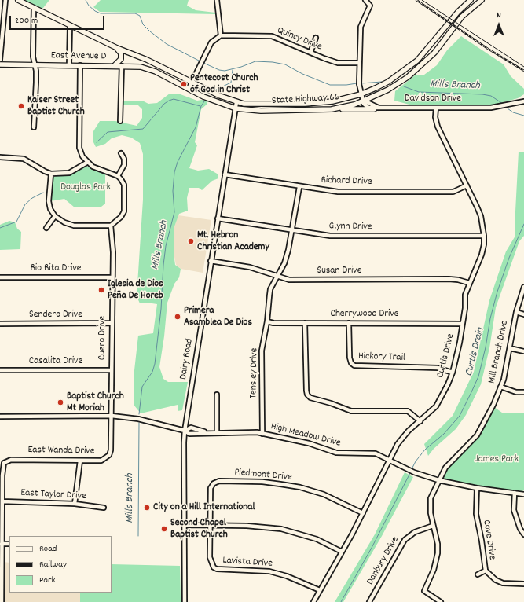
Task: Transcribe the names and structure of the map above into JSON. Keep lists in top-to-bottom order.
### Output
{
  "streets": {
    "main road": ["East Avenue D", "State Highway 66"],
    "street": [
      "Quincy Drive",
      "Davidson Drive",
      "Richard Drive",
      "Glynn Drive",
      "Rio Rita Drive",
      "Susan Drive",
      "Cherrywood Drive",
      "Sendero Drive",
      "Cuero Drive",
      "Mill Branch Drive",
      "Curtis Drive",
      "Hickory Trail",
      "Dairy Road",
      "Casalita Drive",
      "Tensley Drive",
      "High Meadow Drive",
      "East Wanda Drive",
      "Piedmont Drive",
      "East Taylor Drive",
      "Cove Drive",
      "Danbury Drive",
      "Lavista Drive"
    ]
  },
  "crossings": [
    ["East Avenue D", "State Highway 66"],
    ["Davidson Drive", "State Highway 66"],
    ["Davidson Drive", "Curtis Drive"],
    ["State Highway 66", "Dairy Road"],
    ["Richard Drive", "Curtis Drive"],
    ["Richard Drive", "Dairy Road"],
    ["Richard Drive", "Tensley Drive"],
    ["Glynn Drive", "Curtis Drive"],
    ["Glynn Drive", "Dairy Road"],
    ["Glynn Drive", "Tensley Drive"],
    ["Rio Rita Drive", "Cuero Drive"],
    ["Susan Drive", "Curtis Drive"],
    ["Susan Drive", "Dairy Road"],
    ["Susan Drive", "Tensley Drive"],
    ["Cherrywood Drive", "Curtis Drive"],
    ["Cherrywood Drive", "Hickory Trail"],
    ["Cherrywood Drive", "Tensley Drive"],
    ["Sendero Drive", "Cuero Drive"],
    ["Cuero Drive", "Casalita Drive"],
    ["Cuero Drive", "High Meadow Drive"],
    ["Cuero Drive", "East Wanda Drive"],
    ["Mill Branch Drive", "High Meadow Drive"],
    ["Mill Branch Drive", "Danbury Drive"],
    ["Curtis Drive", "Hickory Trail"],
    ["Curtis Drive", "High Meadow Drive"],
    ["Curtis Drive", "Piedmont Drive"],
    ["Curtis Drive", "Lavista Drive"],
    ["Dairy Road", "High Meadow Drive"],
    ["Tensley Drive", "High Meadow Drive"],
    ["High Meadow Drive", "Cove Drive"],
    ["East Wanda Drive", "East Taylor Drive"],
    ["Piedmont Drive", "Lavista Drive"]
  ],
  "water": ["Mills Branch", "Curtis Drain"],
  "parks": ["Douglas Park", "James Park"],
  "places": [
    "Pentecost Church of God in Christ",
    "Kaiser Street Baptist Church",
    "Mt. Hebron Christian Academy",
    "Iglesia de Dios Peña De Horeb",
    "Primera Asamblea De Dios",
    "Baptist Church Mt Moriah",
    "City on a Hill International",
    "Second Chapel Baptist Church"
  ],
  "legend": ["Road", "Railway", "Park"],
  "scale_bar": "200 m",
  "north": "top"
}
